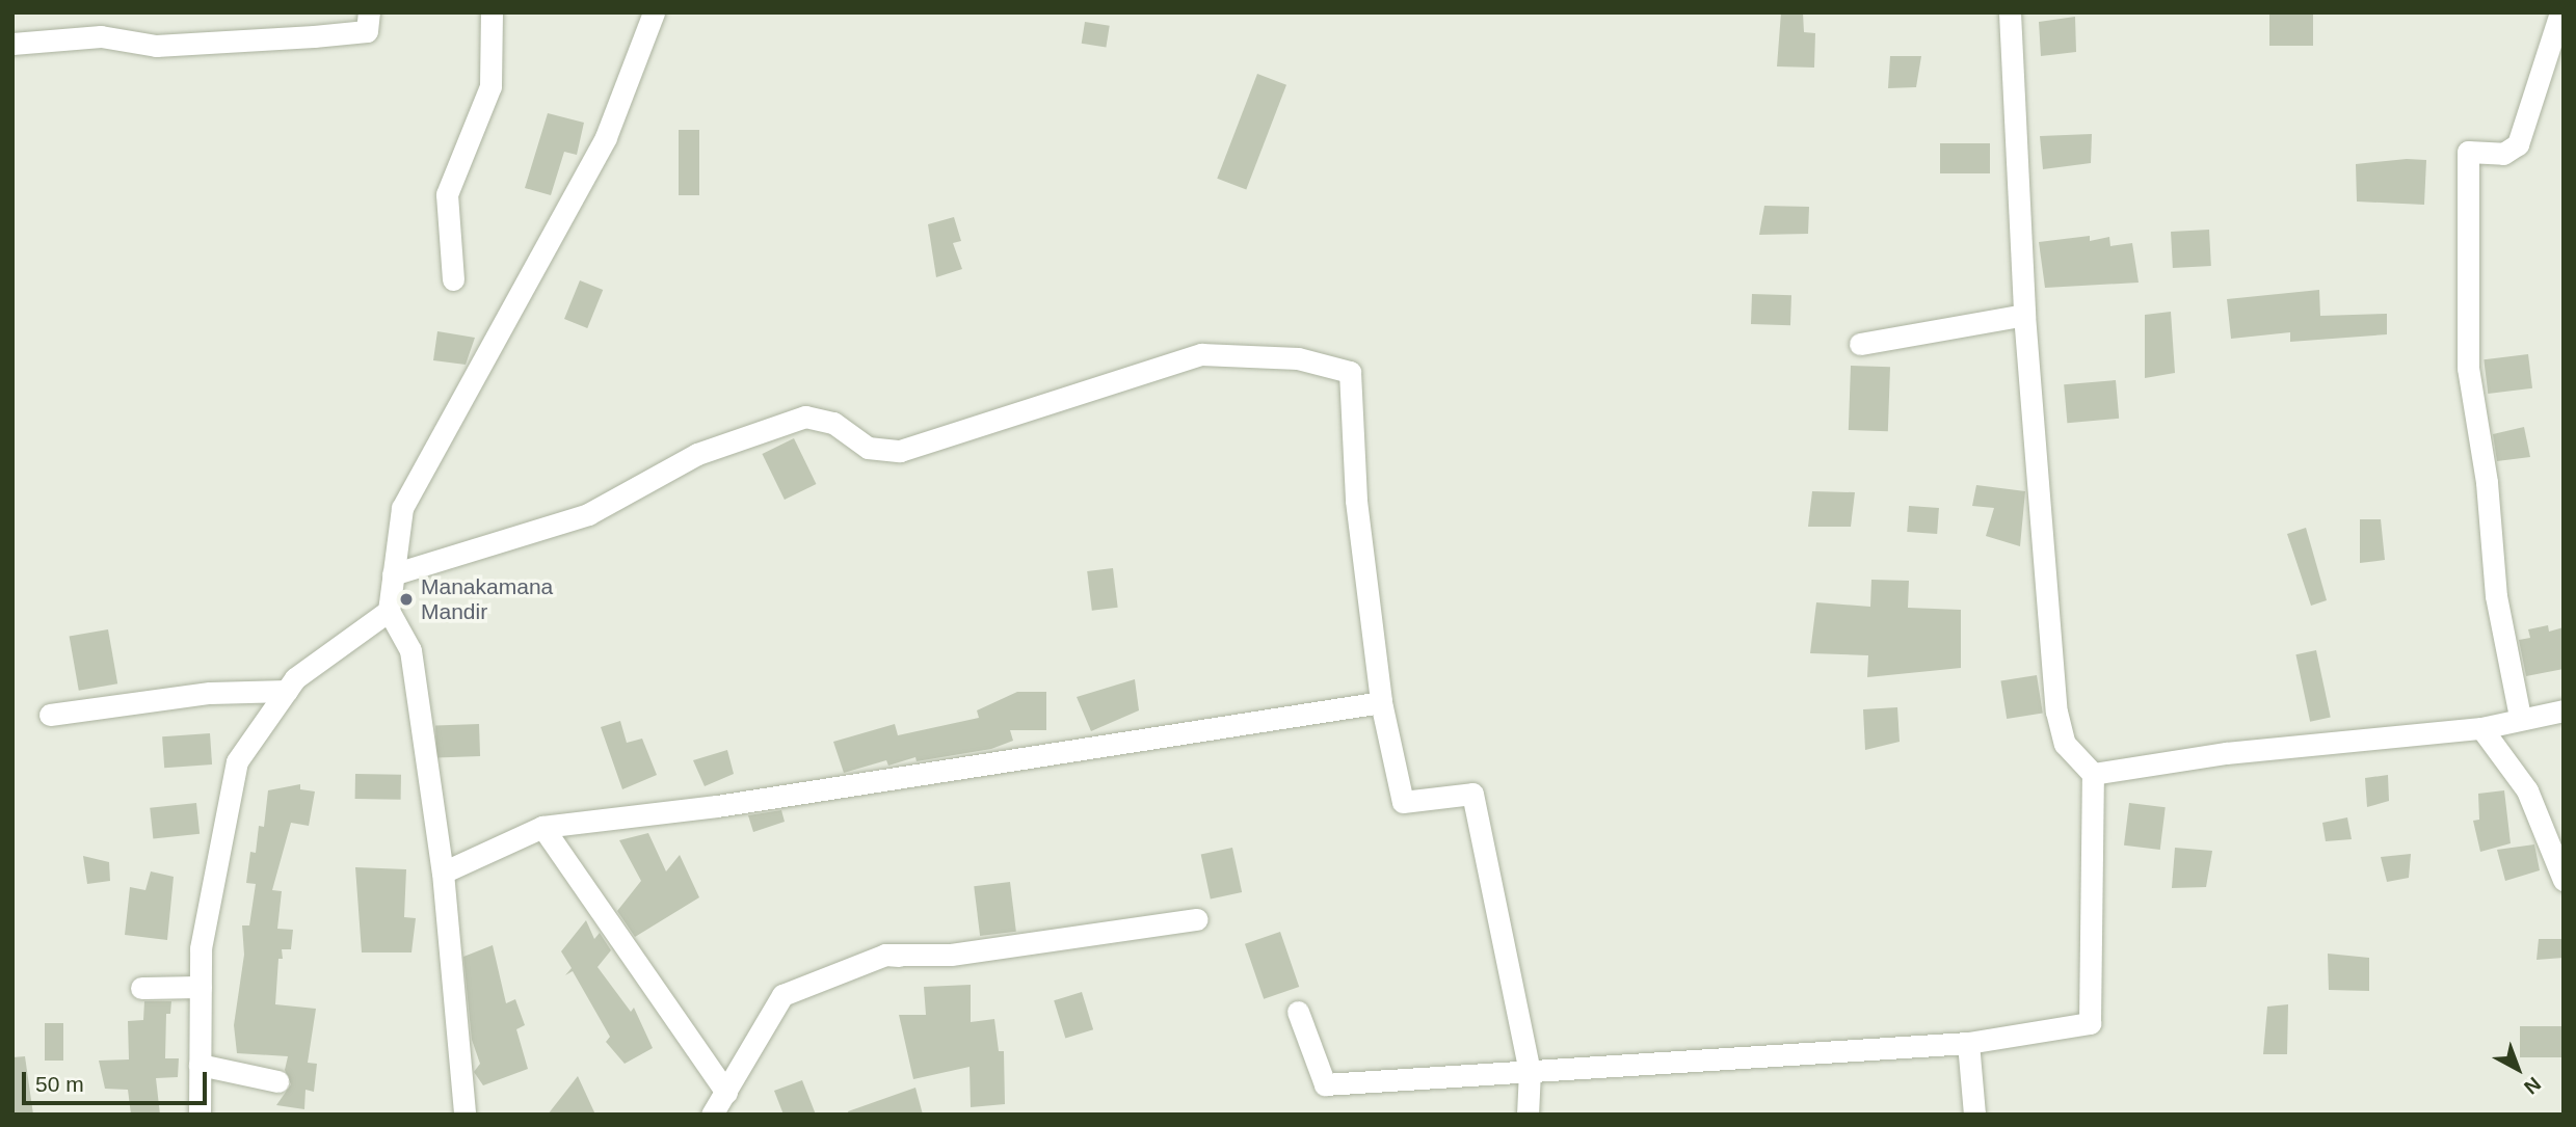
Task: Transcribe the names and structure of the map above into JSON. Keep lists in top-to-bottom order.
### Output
{
  "places": ["Manakamana Mandir"],
  "scale_bar": "50 m",
  "north": "bottom right"
}
